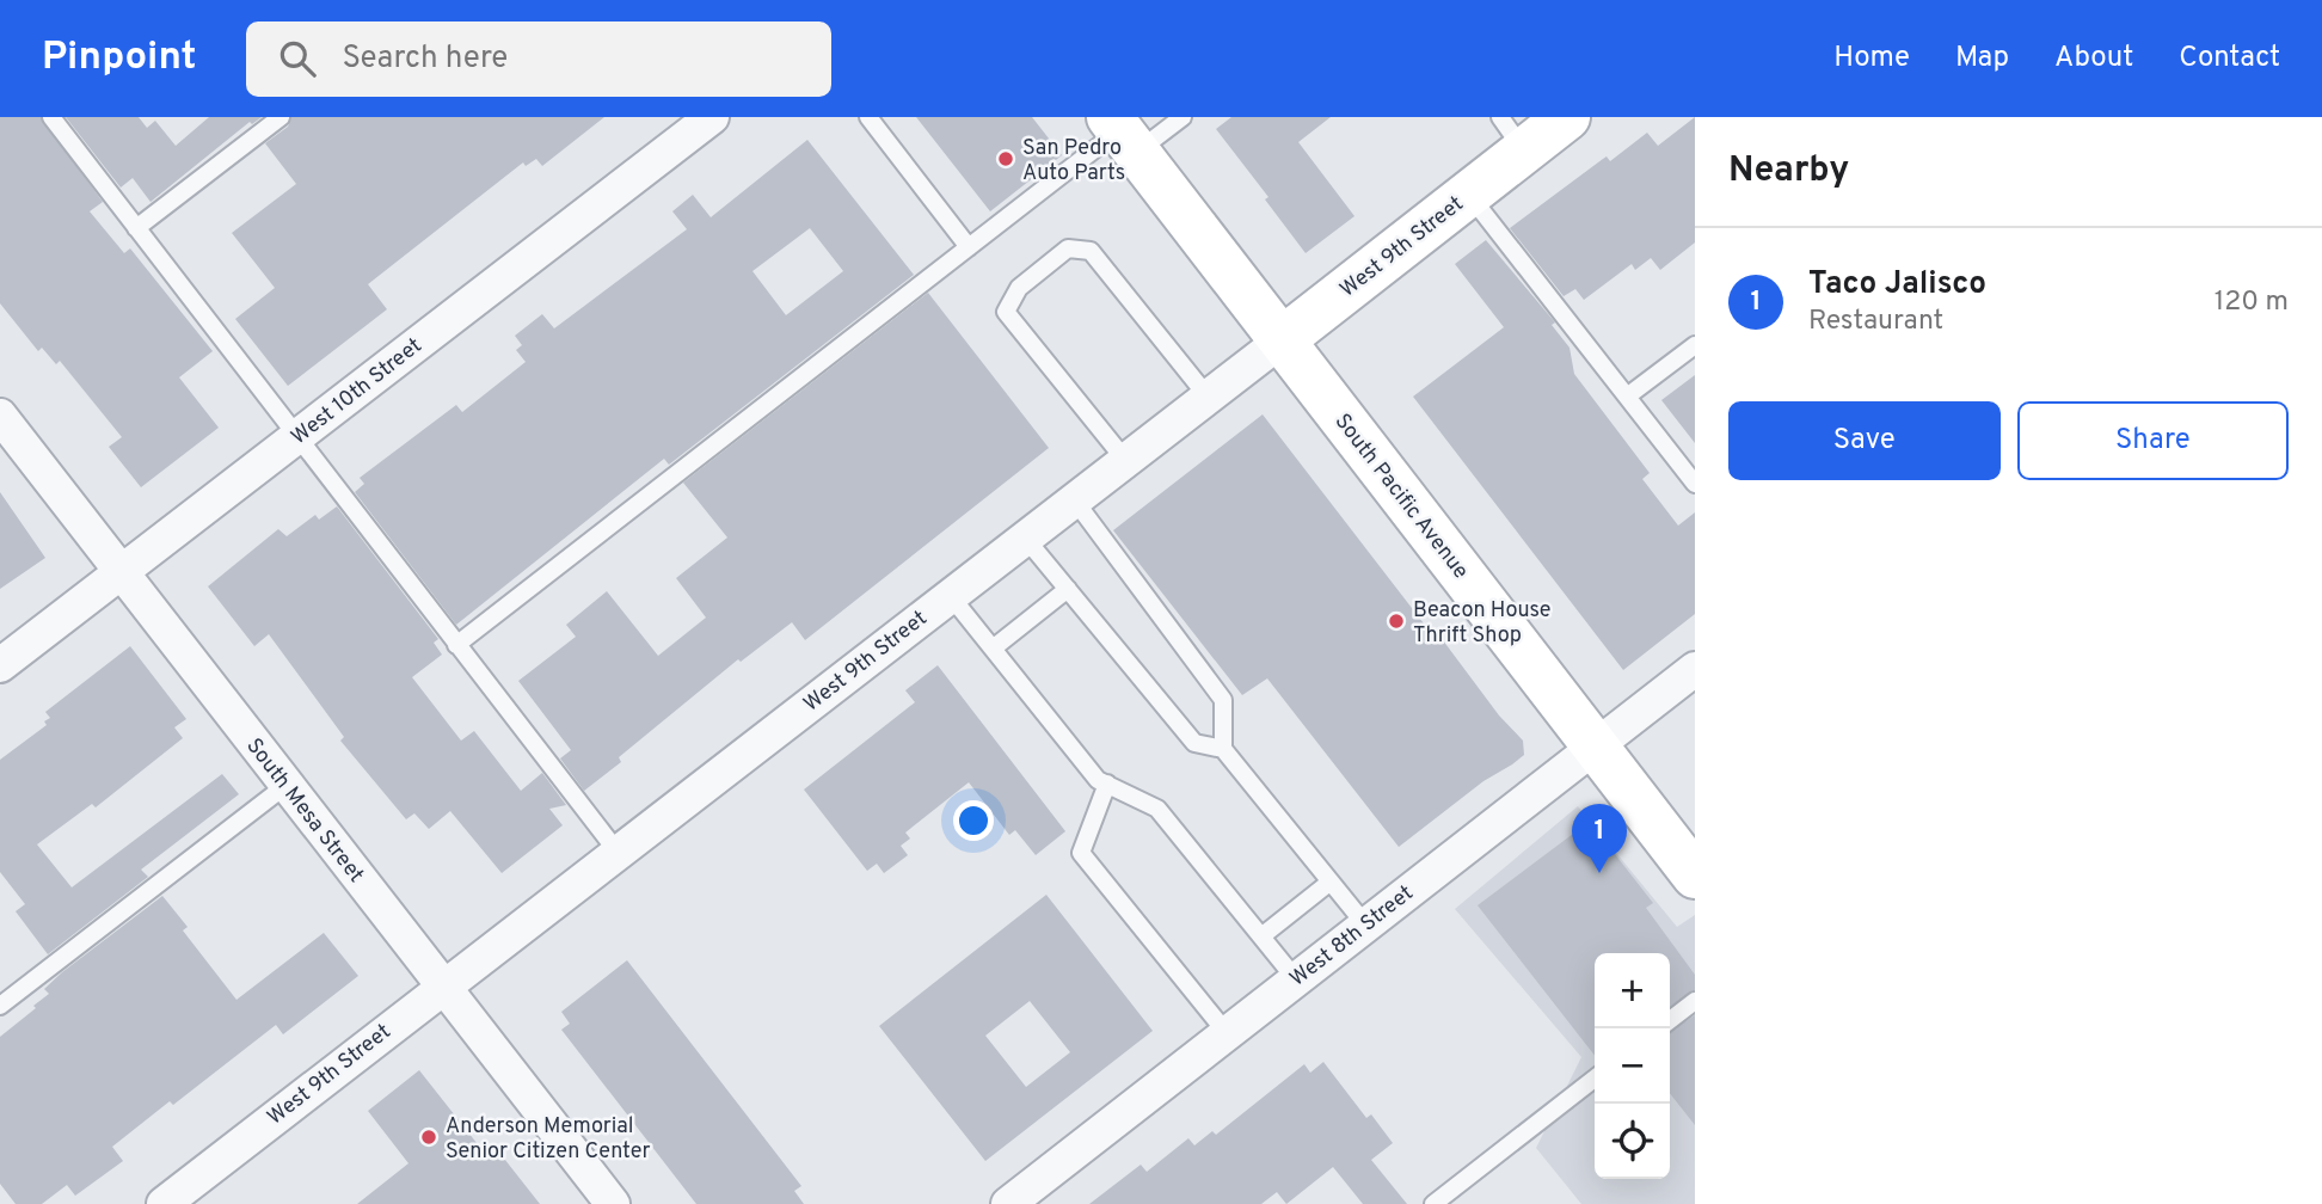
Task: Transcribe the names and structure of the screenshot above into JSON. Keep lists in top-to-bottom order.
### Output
{
  "streets": {
    "main road": ["West 9th Street", "South Pacific Avenue"],
    "street": ["West 10th Street", "South Mesa Street", "West 8th Street"]
  },
  "crossings": [
    ["West 9th Street", "South Pacific Avenue"],
    ["West 9th Street", "South Mesa Street"],
    ["West 10th Street", "South Mesa Street"],
    ["South Pacific Avenue", "West 8th Street"]
  ],
  "places": ["San Pedro Auto Parts", "Beacon House Thrift Shop", "Anderson Memorial Senior Citizen Center"],
  "page": {
    "header": "Pinpoint",
    "search": "Search here",
    "nav": [
      "Home",
      "Map",
      "About",
      "Contact"
    ],
    "heading": "Nearby",
    "list": [
      {
        "mark": "1",
        "name": "Taco Jalisco",
        "note": "Restaurant",
        "value": "120 m"
      }
    ],
    "buttons": ["Save", "Share"],
    "pins": "1",
    "map_buttons": ["+", "−"]
  }
}
